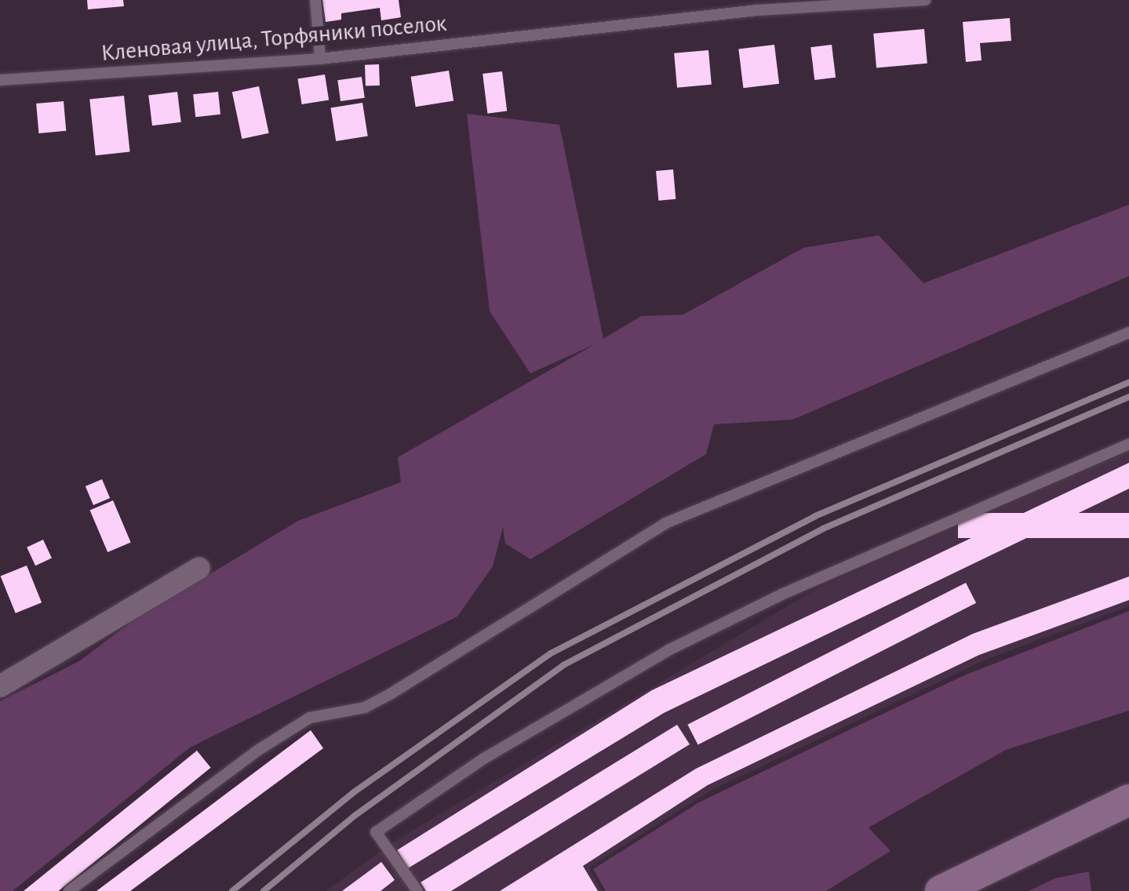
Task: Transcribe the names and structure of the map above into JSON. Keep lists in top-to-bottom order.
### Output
{
  "streets": {
    "lane": ["Кленовая улица, Торфяники поселок"]
  }
}
